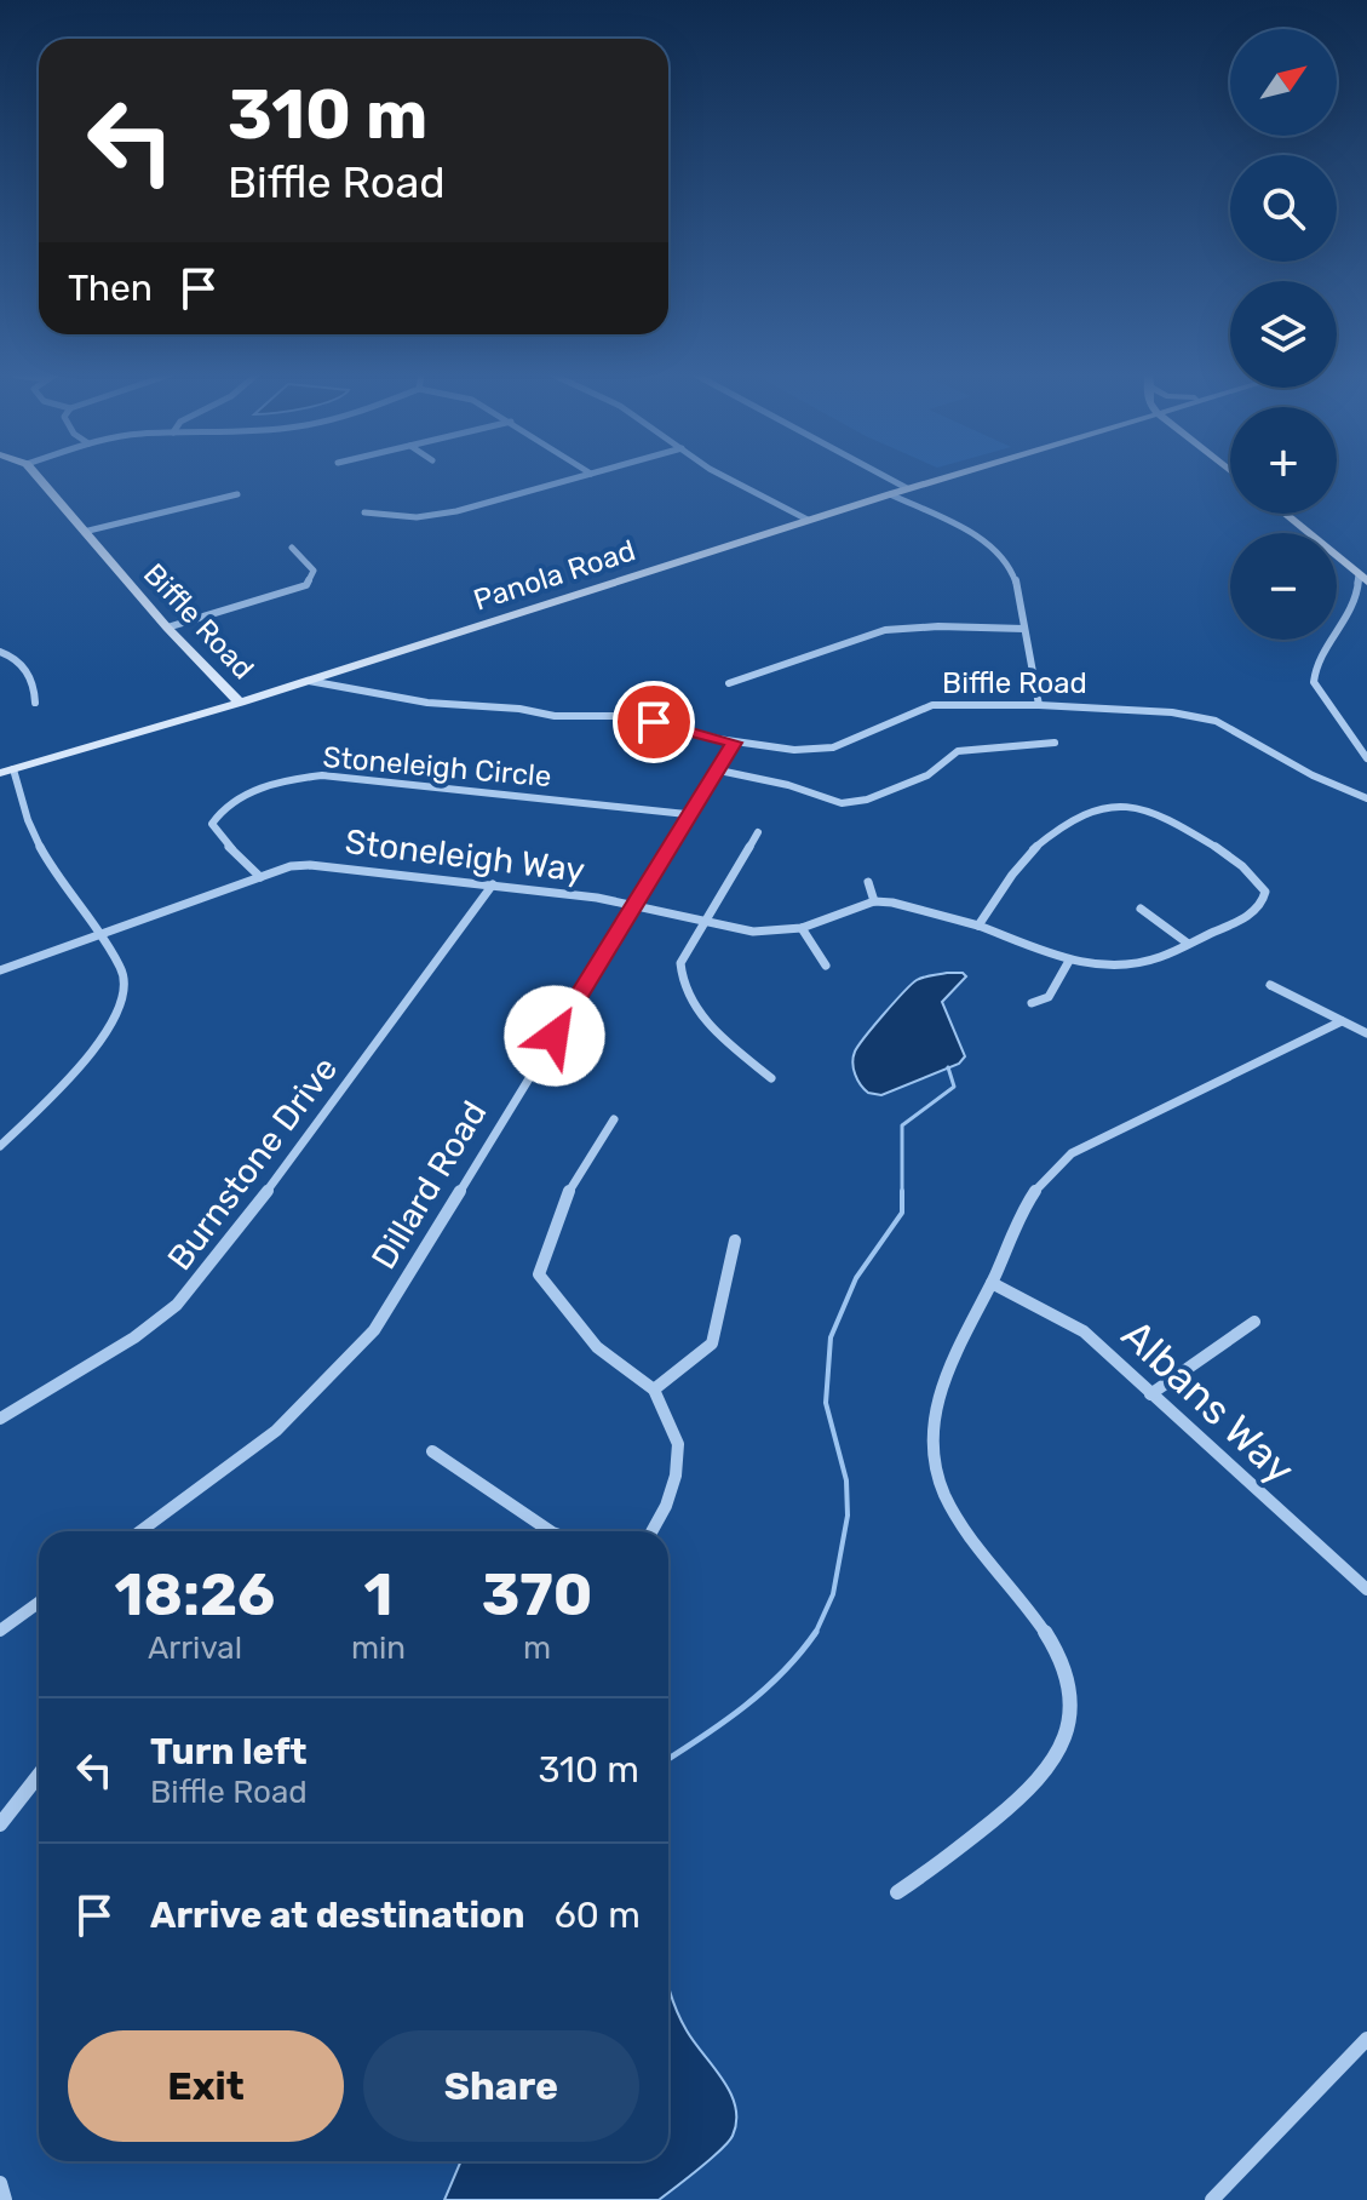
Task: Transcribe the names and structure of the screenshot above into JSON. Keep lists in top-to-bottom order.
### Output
{
  "streets": {
    "main road": ["Panola Road", "Biffle Road"],
    "street": [
      "Stoneleigh Circle",
      "Stoneleigh Way",
      "Burnstone Drive",
      "Dillard Road",
      "Albans Way"
    ]
  },
  "crossings": [
    ["Panola Road", "Biffle Road"],
    ["Biffle Road", "Dillard Road"],
    ["Stoneleigh Circle", "Stoneleigh Way"],
    ["Stoneleigh Circle", "Dillard Road"],
    ["Stoneleigh Way", "Burnstone Drive"],
    ["Stoneleigh Way", "Dillard Road"]
  ],
  "north": "top right",
  "page": {
    "map_buttons": ["+", "−"],
    "turn": ["310 m", "Biffle Road"],
    "then": "Then",
    "eta": [
      "18:26",
      "Arrival",
      "1",
      "min",
      "370",
      "m"
    ],
    "list": [
      {
        "name": "Turn left",
        "note": "Biffle Road",
        "value": "310 m"
      },
      {
        "name": "Arrive at destination",
        "value": "60 m"
      }
    ],
    "buttons": ["Exit", "Share"]
  }
}
